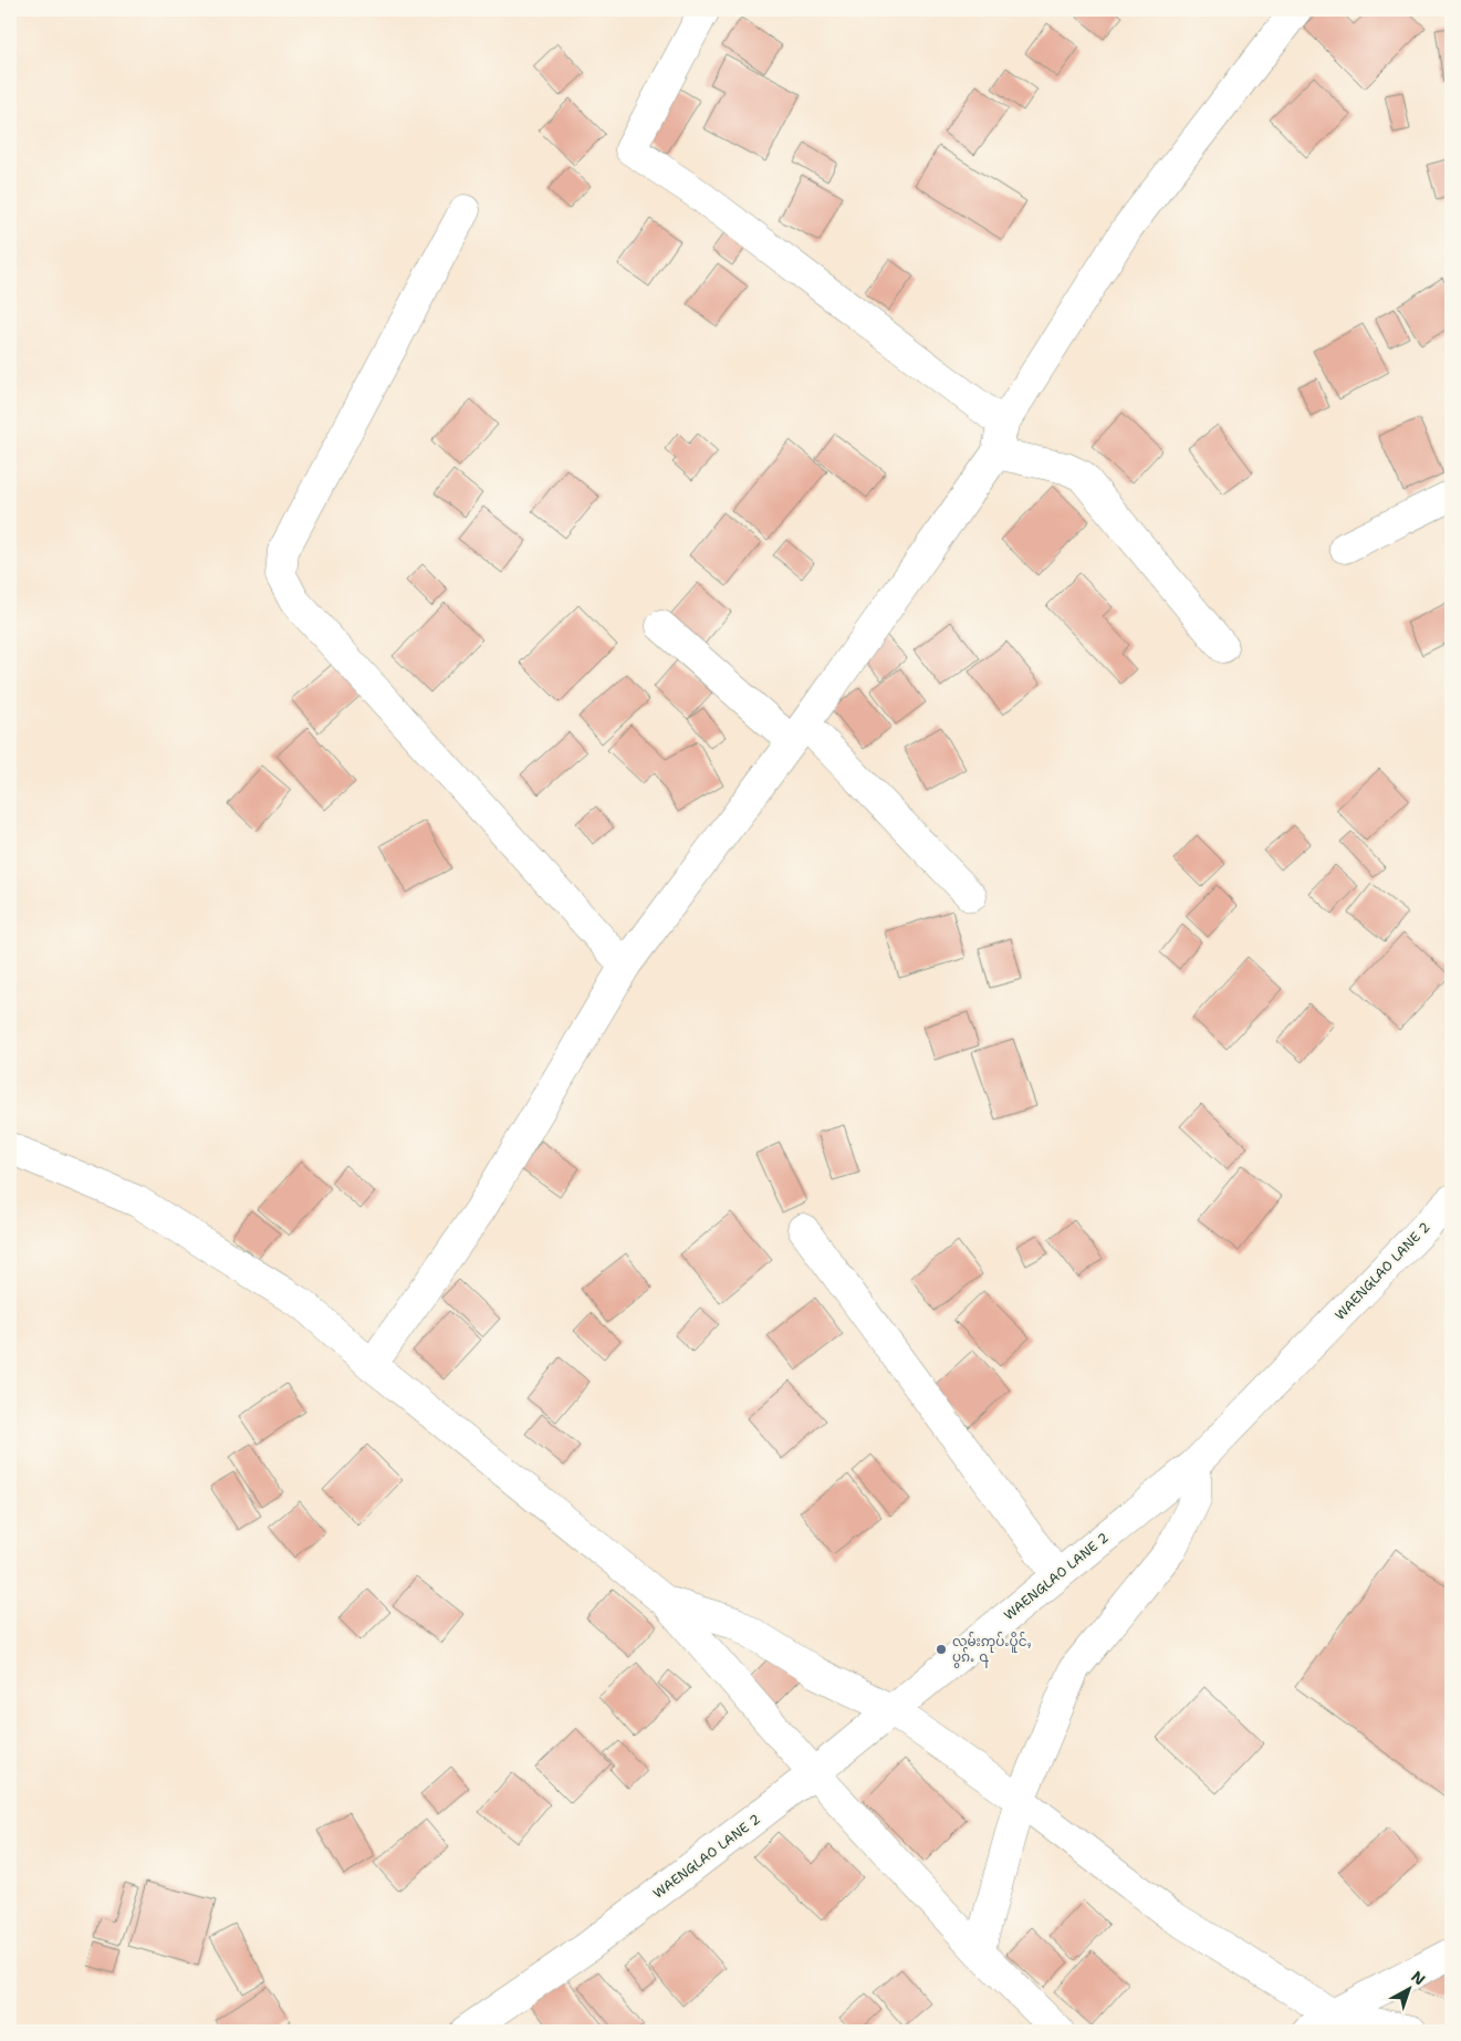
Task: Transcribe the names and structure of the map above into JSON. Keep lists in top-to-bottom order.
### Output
{
  "streets": {
    "street": ["WAENGLAO LANE 2"]
  },
  "places": ["လုမ်းဢုပ်ႉပိူင်ႇ ပွၵ်ႉ ႖"],
  "north": "top right"
}
